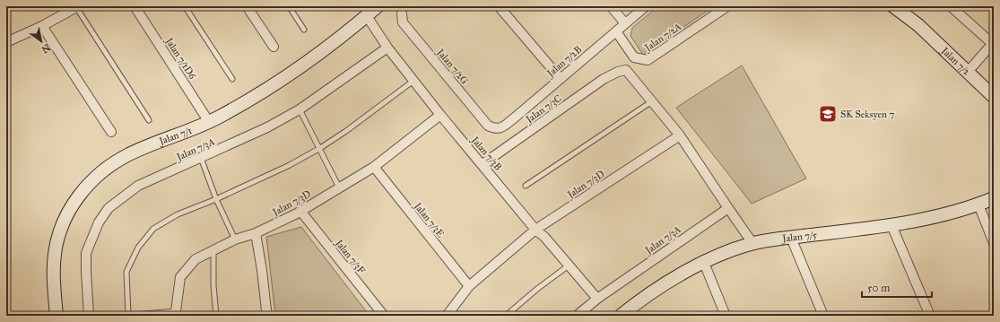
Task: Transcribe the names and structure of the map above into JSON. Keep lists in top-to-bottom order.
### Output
{
  "streets": {
    "street": [
      "Jalan 7/2A",
      "Jalan 7/1D6",
      "Jalan 7/2B",
      "Jalan 7/2",
      "Jalan 7/2G",
      "Jalan 7/3C",
      "Jalan 7/1",
      "Jalan 7/3A",
      "Jalan 7/3B",
      "Jalan 7/3D",
      "Jalan 7/3E",
      "Jalan 7/5",
      "Jalan 7/3F"
    ]
  },
  "crossings": [
    ["Jalan 7/2A", "Jalan 7/2B"],
    ["Jalan 7/1D6", "Jalan 7/1"],
    ["Jalan 7/2B", "Jalan 7/2G"],
    ["Jalan 7/3C", "Jalan 7/3B"],
    ["Jalan 7/1", "Jalan 7/3B"],
    ["Jalan 7/3A", "Jalan 7/3B"],
    ["Jalan 7/3B", "Jalan 7/3D"],
    ["Jalan 7/3D", "Jalan 7/3E"],
    ["Jalan 7/3D", "Jalan 7/3F"]
  ],
  "places": {
    "school or university": ["SK Seksyen 7"]
  },
  "scale_bar": "50 m",
  "north": "bottom right"
}
